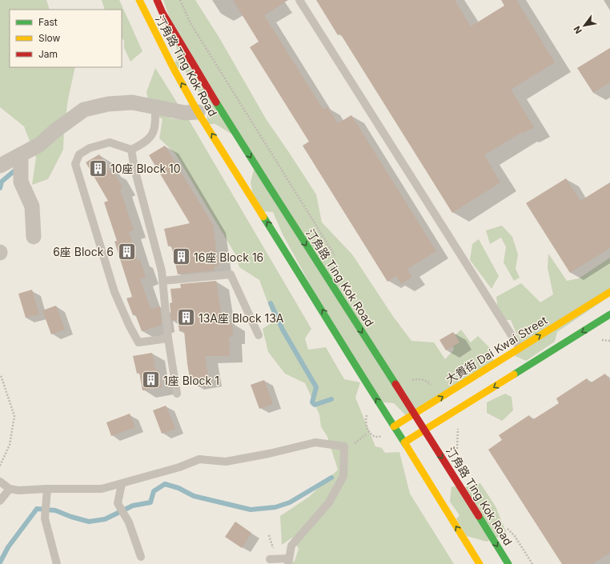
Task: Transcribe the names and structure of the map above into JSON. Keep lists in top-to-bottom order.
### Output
{
  "streets": {
    "main road": ["汀角路 Ting Kok Road", "大貴街 Dai Kwai Street"]
  },
  "crossings": [
    ["汀角路 Ting Kok Road", "大貴街 Dai Kwai Street"]
  ],
  "places": {
    "building": [
      "10座 Block 10",
      "6座 Block 6",
      "16座 Block 16",
      "13A座 Block 13A",
      "1座 Block 1"
    ]
  },
  "legend": ["Fast", "Slow", "Jam"],
  "north": "bottom left"
}
